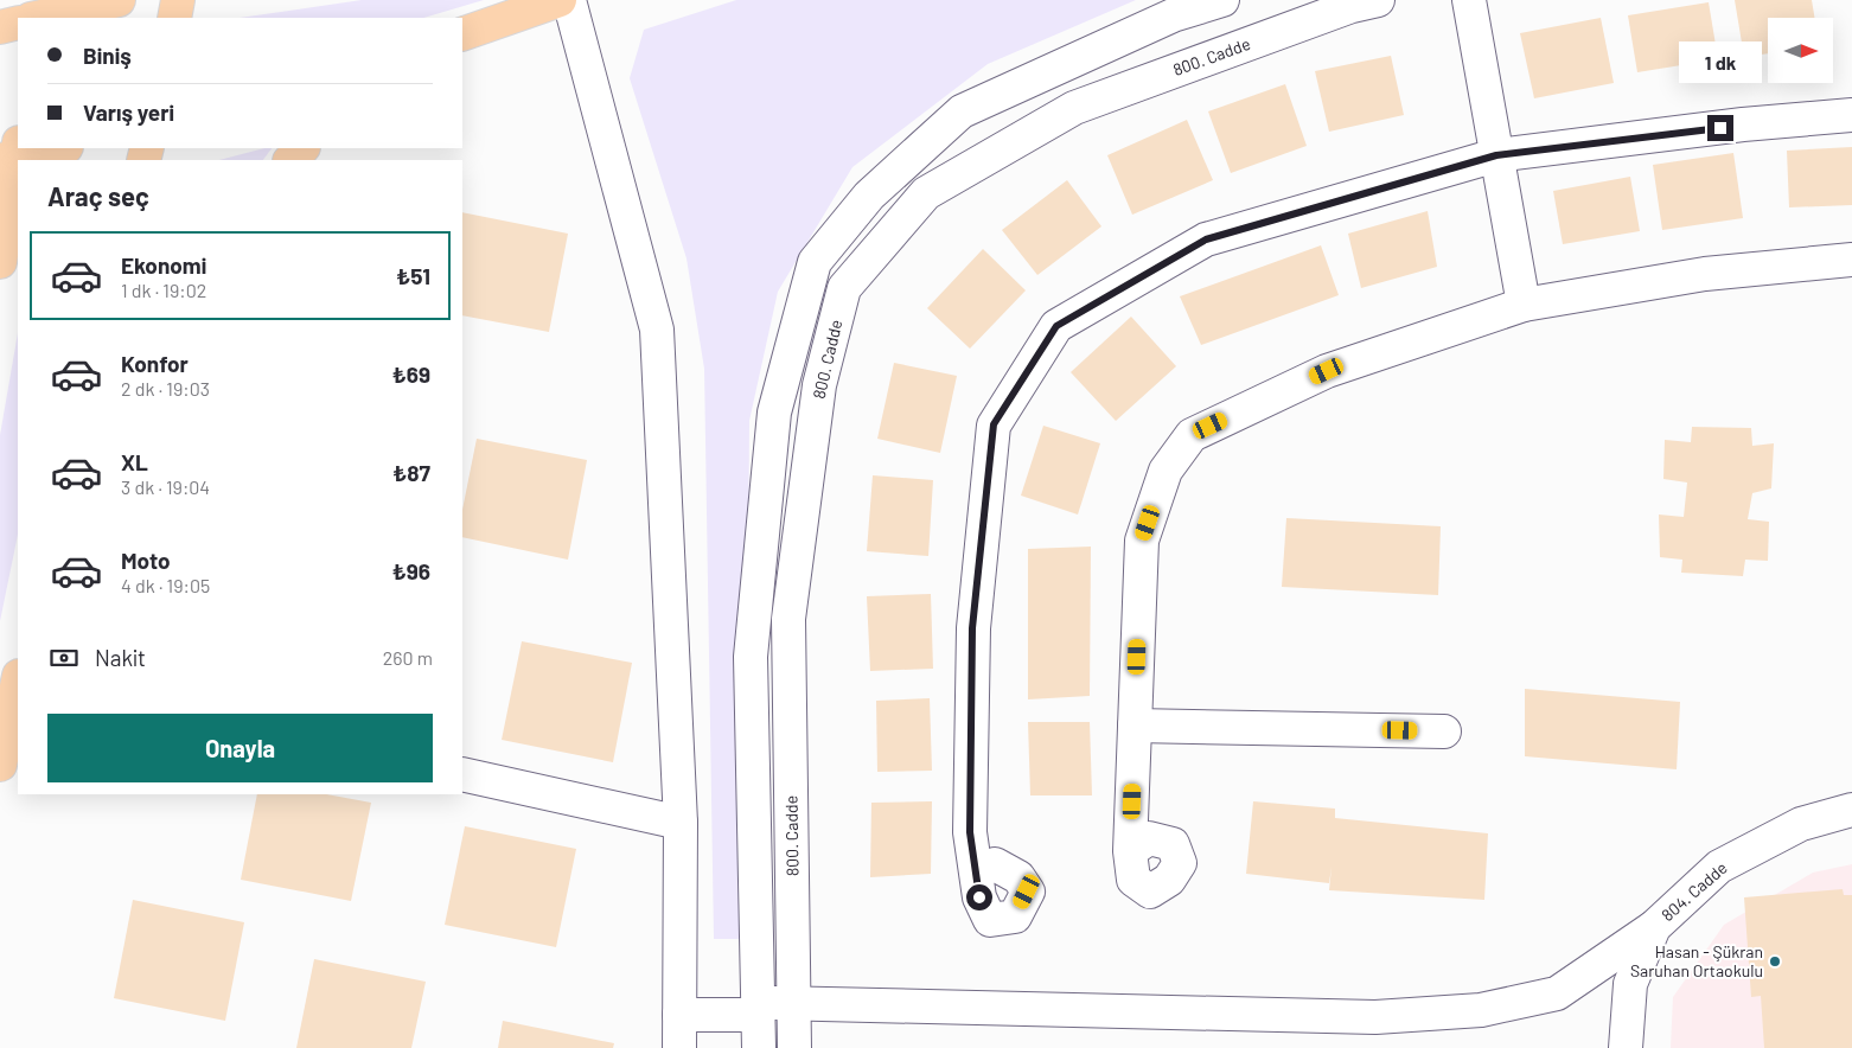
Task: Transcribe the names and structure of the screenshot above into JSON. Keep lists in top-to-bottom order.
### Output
{
  "streets": {
    "street": ["800. Cadde", "804. Cadde"]
  },
  "places": ["Hasan - Şükran Saruhan Ortaokulu"],
  "north": "right",
  "page": {
    "banner": ["Biniş", "Varış yeri"],
    "bubble": "1 dk",
    "heading": "Araç seç",
    "list": [
      {
        "name": "Ekonomi",
        "note": "1 dk · 19:02",
        "value": "₺51"
      },
      {
        "name": "Konfor",
        "note": "2 dk · 19:03",
        "value": "₺69"
      },
      {
        "name": "XL",
        "note": "3 dk · 19:04",
        "value": "₺87"
      },
      {
        "name": "Moto",
        "note": "4 dk · 19:05",
        "value": "₺96"
      }
    ],
    "pay": ["Nakit", "260 m"],
    "buttons": "Onayla"
  }
}
